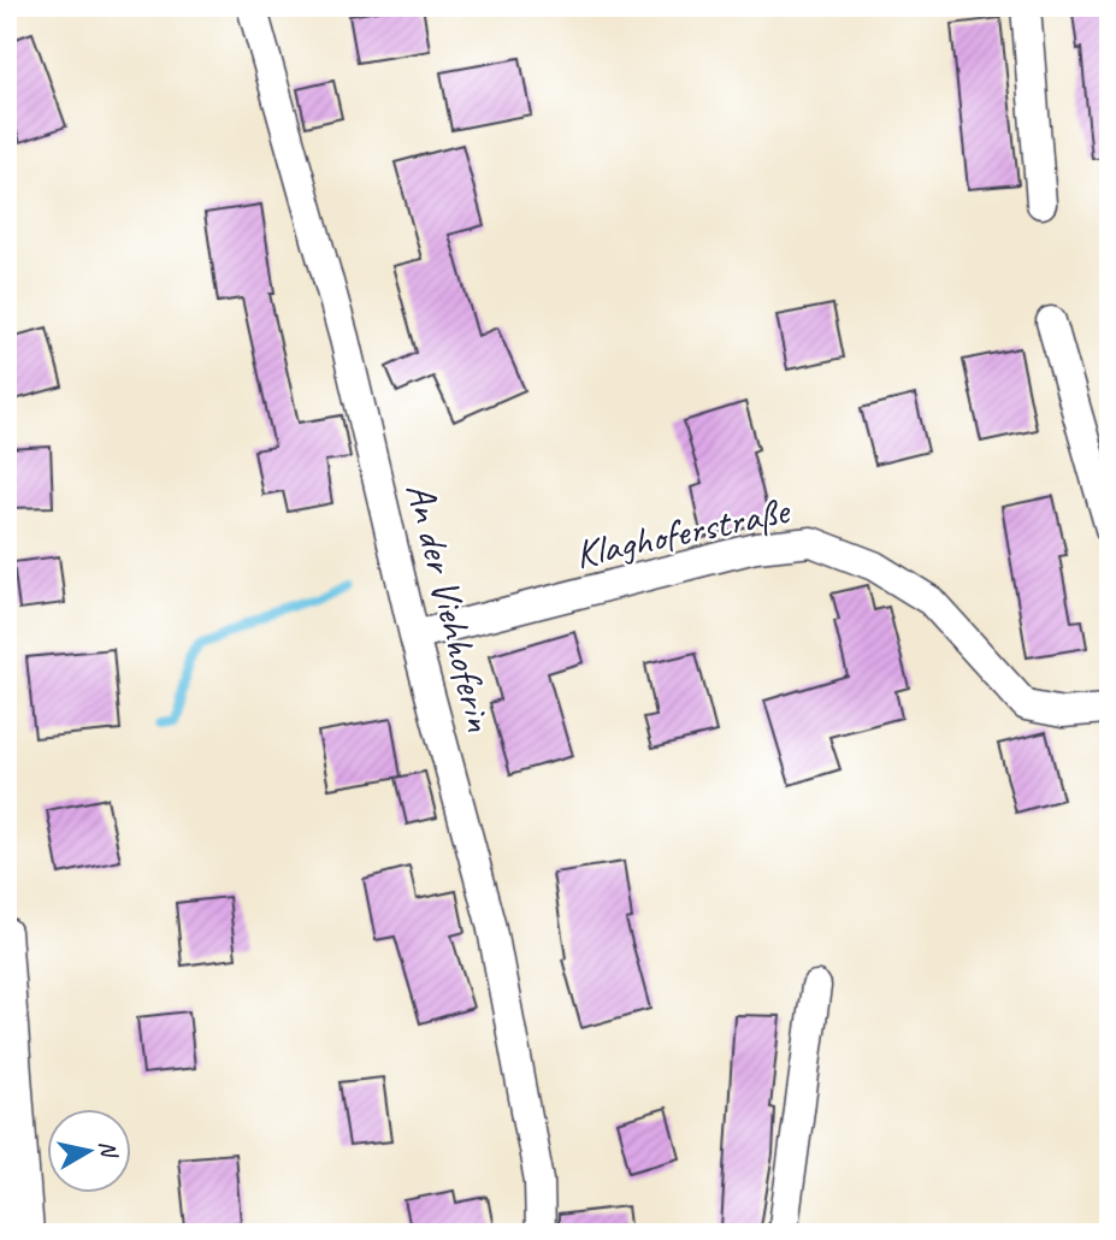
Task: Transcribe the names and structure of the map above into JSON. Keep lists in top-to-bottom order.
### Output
{
  "streets": {
    "street": ["Klaghoferstraße", "An der Viehhoferin"]
  },
  "crossings": [
    ["Klaghoferstraße", "An der Viehhoferin"]
  ],
  "north": "right"
}
